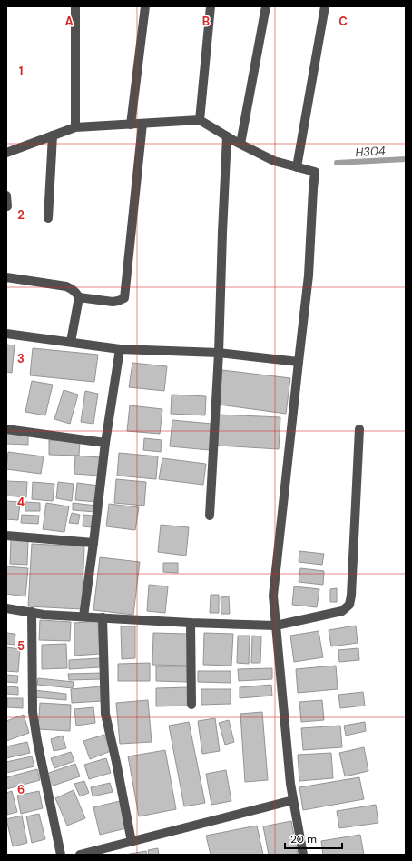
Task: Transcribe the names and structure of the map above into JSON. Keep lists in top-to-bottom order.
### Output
{
  "water": ["H304"],
  "scale_bar": "20 m",
  "grid": {
    "columns": ["A", "B", "C"],
    "rows": [
      "1",
      "2",
      "3",
      "4",
      "5",
      "6"
    ]
  }
}
